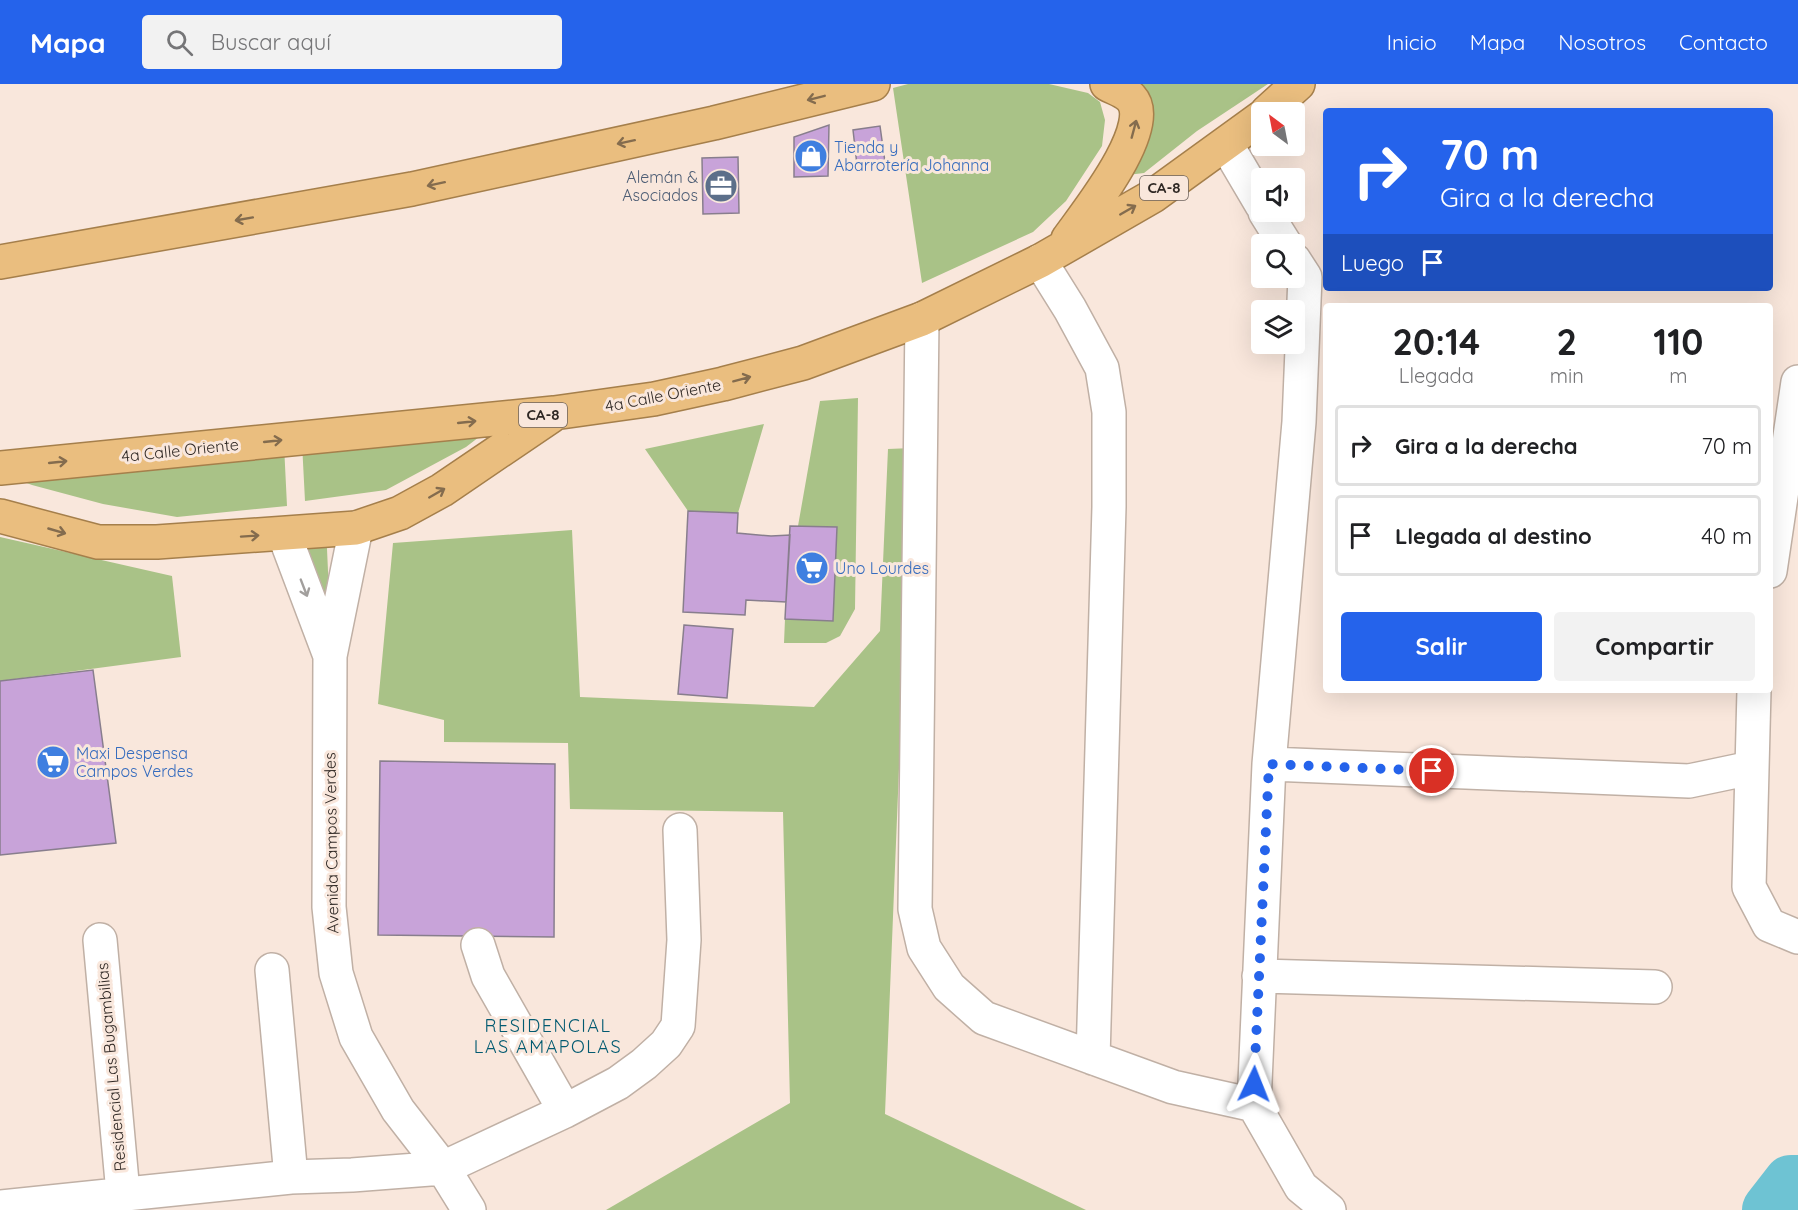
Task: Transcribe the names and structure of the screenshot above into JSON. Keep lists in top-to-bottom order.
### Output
{
  "streets": {
    "highway": ["CA-8", "4a Calle Oriente"],
    "street": ["Avenida Campos Verdes", "Residencial Las Bugambilias"]
  },
  "crossings": [
    ["Avenida Campos Verdes", "Residencial Las Bugambilias"]
  ],
  "districts": ["RESIDENCIAL LAS AMAPOLAS"],
  "places": {
    "shop": ["Tienda y Abarrotería Johanna"],
    "office": ["Alemán & Asociados"],
    "supermarket": ["Uno Lourdes", "Maxi Despensa Campos Verdes"]
  },
  "north": "top left",
  "page": {
    "header": "Mapa",
    "search": "Buscar aquí",
    "nav": [
      "Inicio",
      "Mapa",
      "Nosotros",
      "Contacto"
    ],
    "turn": ["70 m", "Gira a la derecha"],
    "then": "Luego",
    "eta": [
      "20:14",
      "Llegada",
      "2",
      "min",
      "110",
      "m"
    ],
    "list": [
      {
        "name": "Gira a la derecha",
        "value": "70 m"
      },
      {
        "name": "Llegada al destino",
        "value": "40 m"
      }
    ],
    "buttons": ["Salir", "Compartir"]
  }
}
